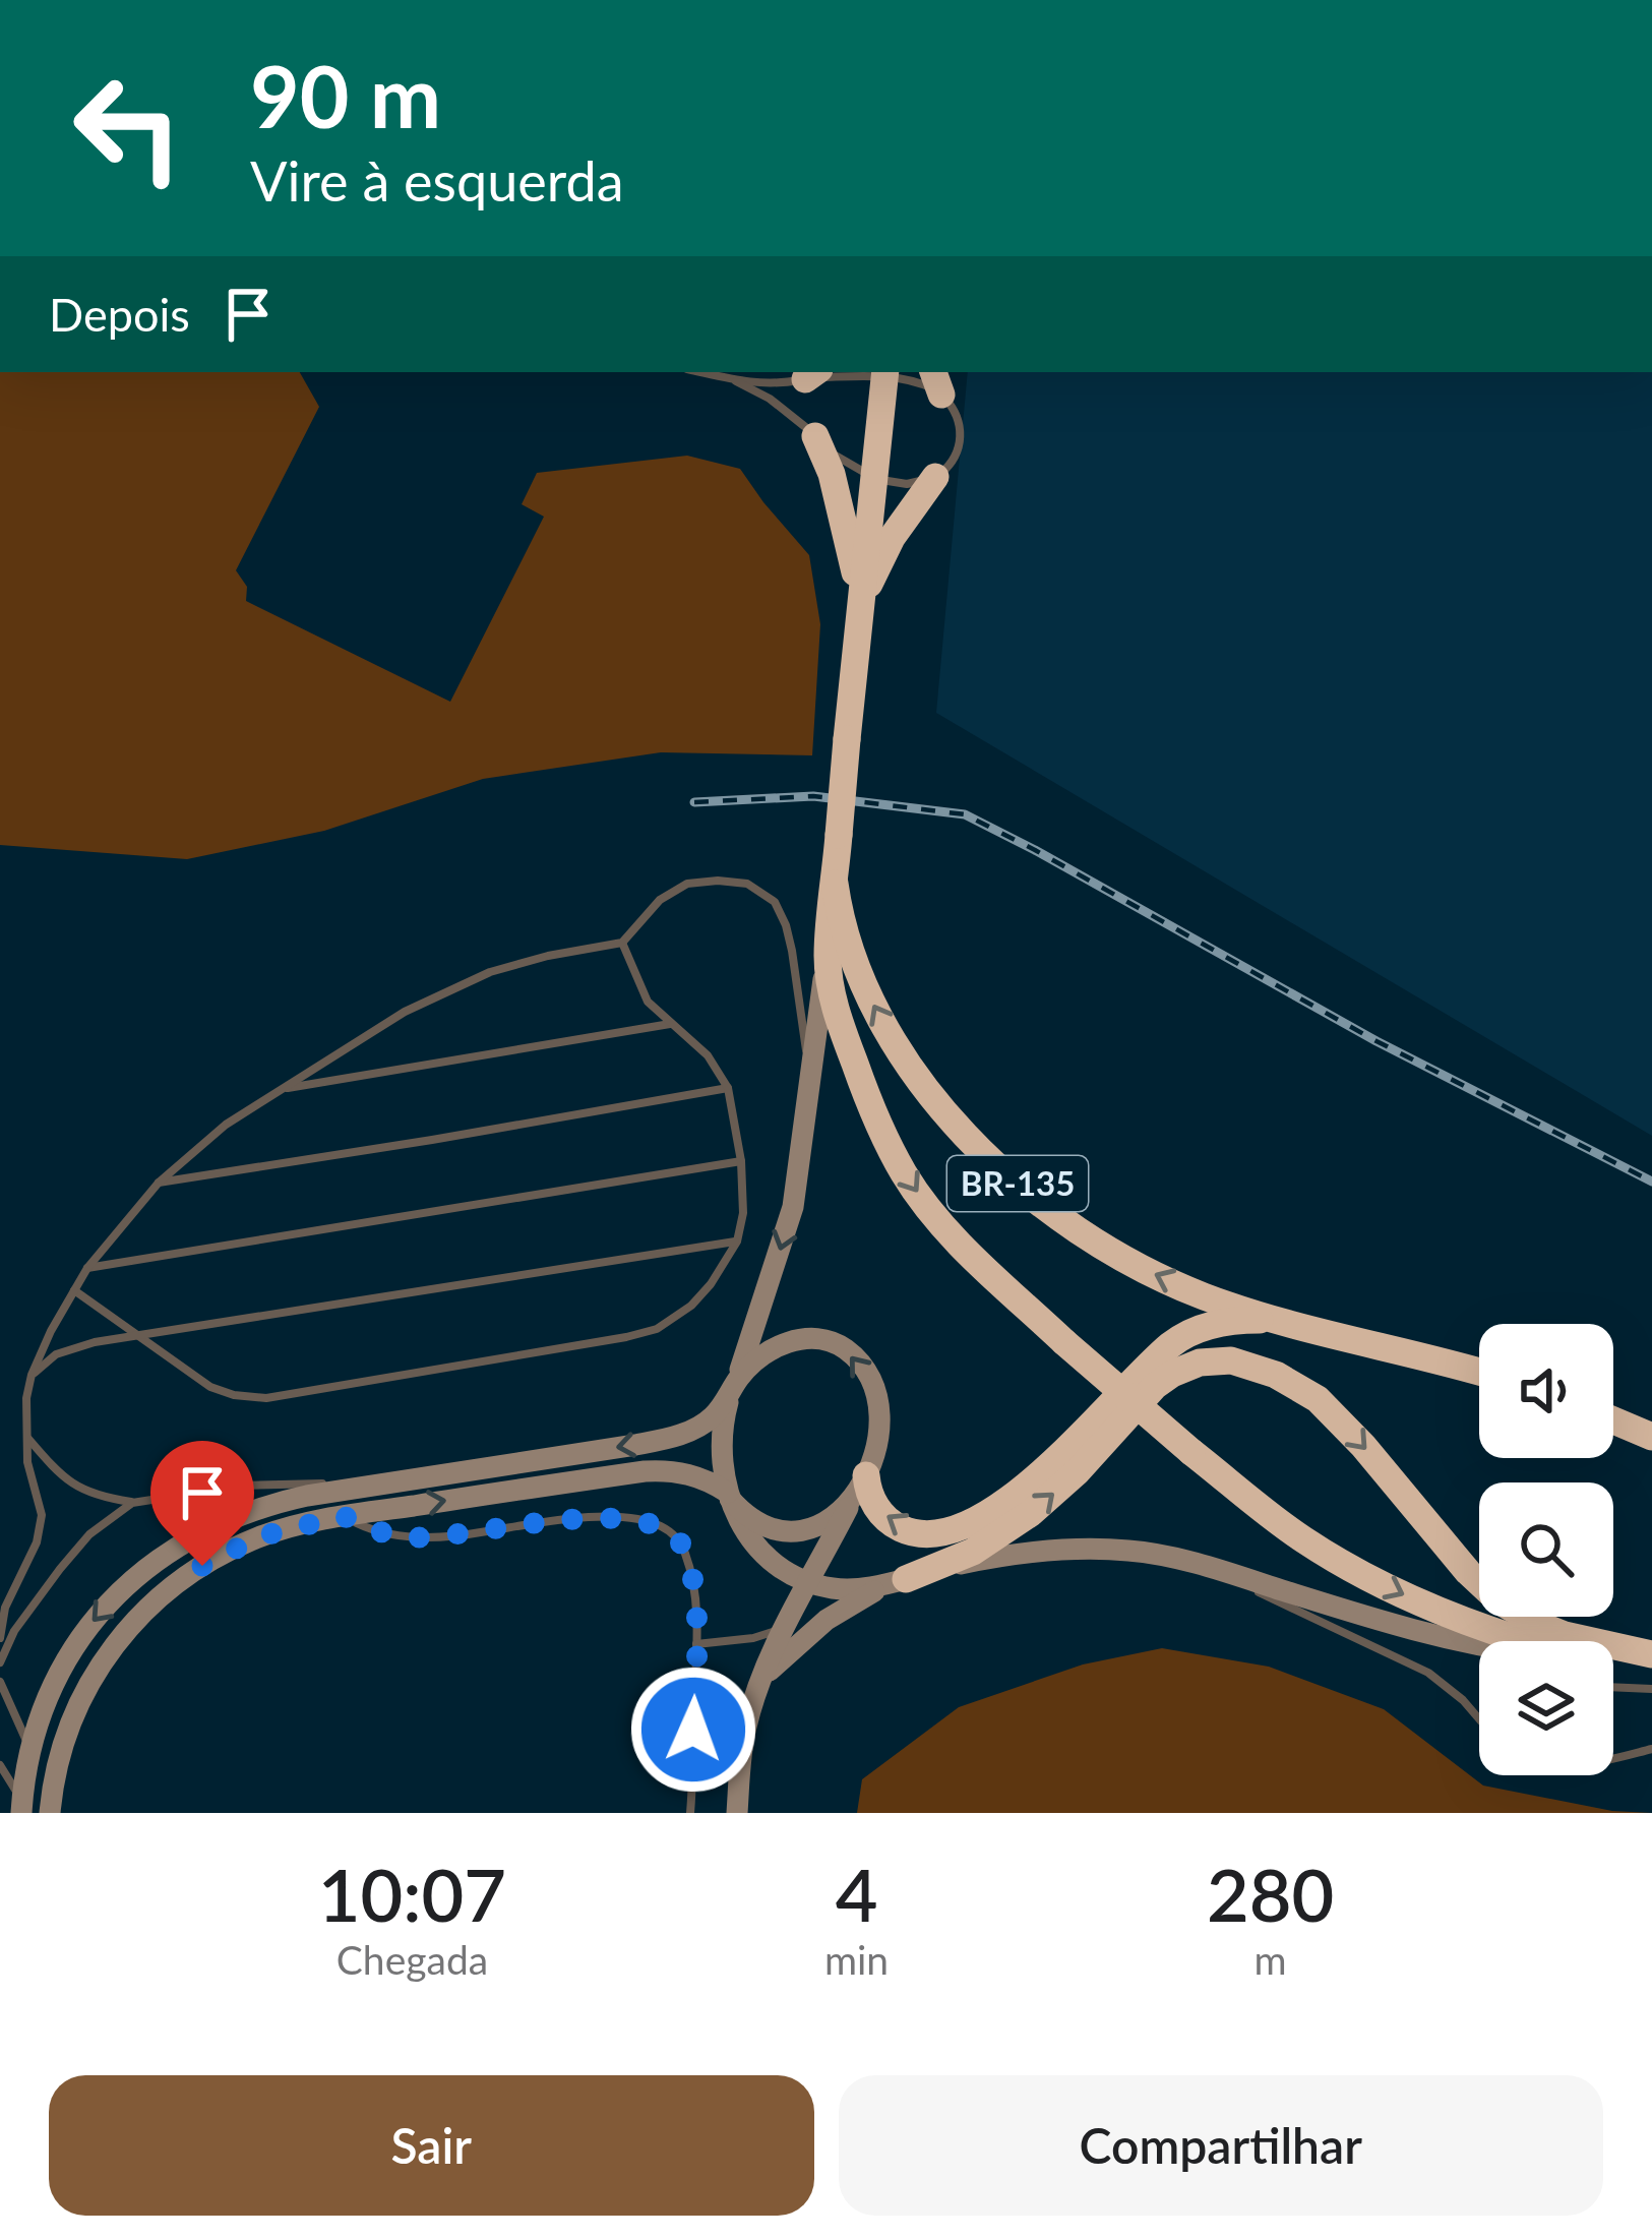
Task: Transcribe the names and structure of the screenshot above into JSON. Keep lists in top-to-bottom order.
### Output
{
  "streets": {
    "highway": ["BR-135"]
  },
  "page": {
    "turn": ["90 m", "Vire à esquerda"],
    "then": "Depois",
    "eta": [
      "10:07",
      "Chegada",
      "4",
      "min",
      "280",
      "m"
    ],
    "buttons": ["Sair", "Compartilhar"]
  }
}
